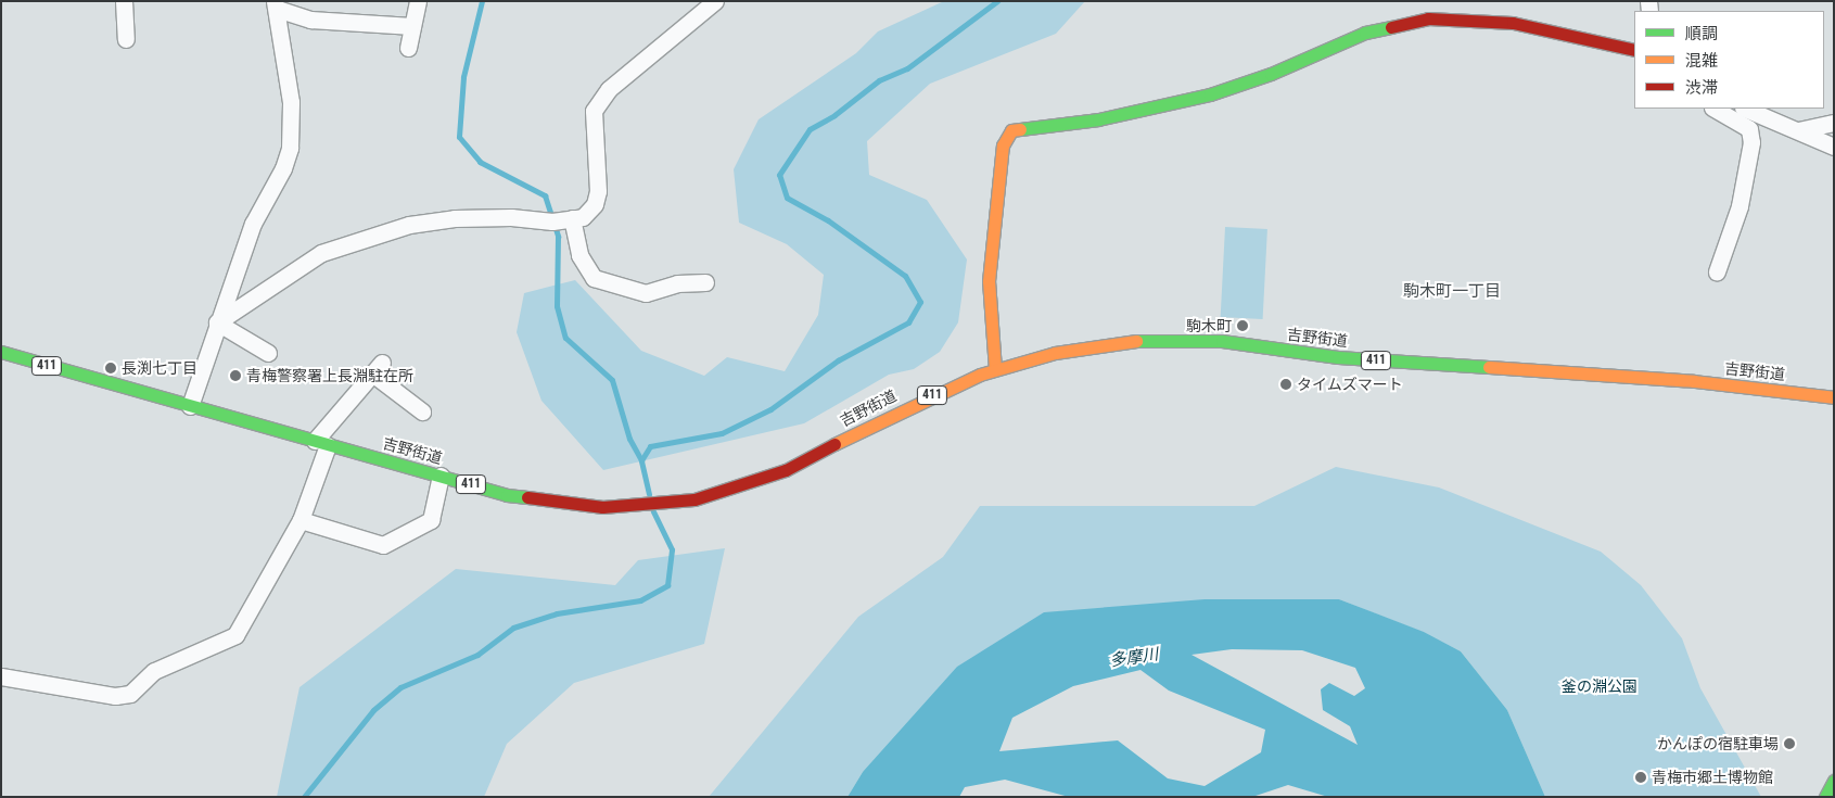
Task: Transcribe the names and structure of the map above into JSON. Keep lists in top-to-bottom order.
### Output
{
  "streets": {
    "main road": ["吉野街道", "411"]
  },
  "districts": ["駒木町一丁目"],
  "water": ["多摩川"],
  "parks": ["釜の淵公園"],
  "places": [
    "駒木町",
    "長渕七丁目",
    "青梅警察署上長淵駐在所",
    "タイムズマート",
    "かんぽの宿駐車場",
    "青梅市郷土博物館"
  ],
  "legend": ["順調", "混雑", "渋滞"]
}
